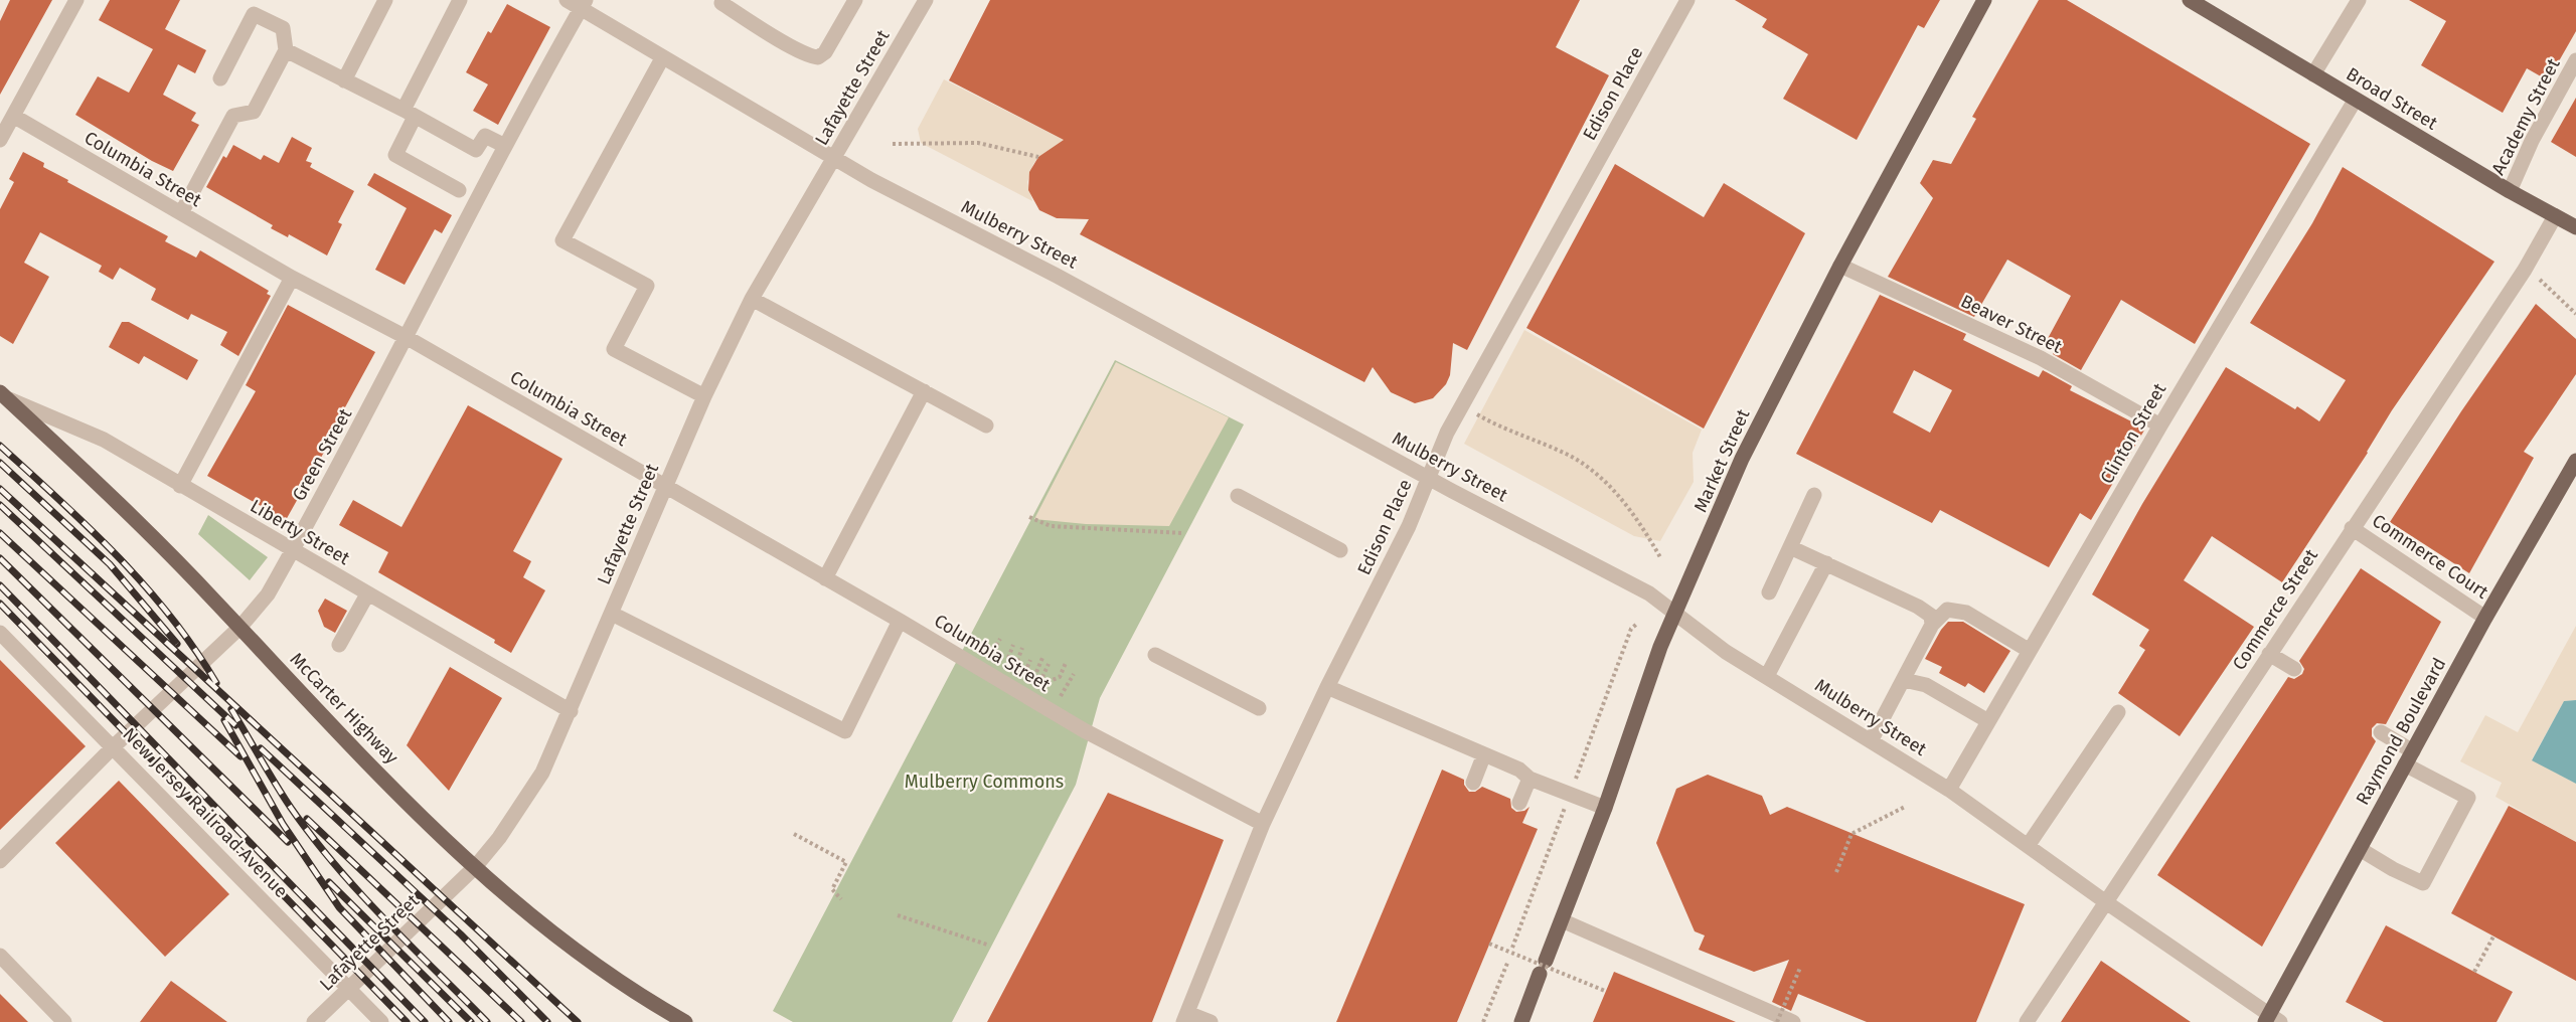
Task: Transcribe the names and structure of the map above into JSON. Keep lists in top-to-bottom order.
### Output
{
  "streets": {
    "main road": [
      "Broad Street",
      "Market Street",
      "McCarter Highway",
      "Raymond Boulevard"
    ],
    "street": [
      "Lafayette Street",
      "Edison Place",
      "Academy Street",
      "Columbia Street",
      "Mulberry Street",
      "Beaver Street",
      "Clinton Street",
      "Green Street",
      "Liberty Street",
      "Commerce Court",
      "Commerce Street",
      "New Jersey Railroad Avenue"
    ]
  },
  "crossings": [
    ["Lafayette Street", "Columbia Street"],
    ["Lafayette Street", "Mulberry Street"],
    ["Lafayette Street", "Liberty Street"],
    ["Lafayette Street", "McCarter Highway"],
    ["Lafayette Street", "New Jersey Railroad Avenue"],
    ["Edison Place", "Columbia Street"],
    ["Edison Place", "Mulberry Street"],
    ["Broad Street", "Academy Street"],
    ["Broad Street", "Clinton Street"],
    ["Broad Street", "Commerce Street"],
    ["Columbia Street", "Green Street"],
    ["Mulberry Street", "Clinton Street"],
    ["Mulberry Street", "Green Street"],
    ["Mulberry Street", "Market Street"],
    ["Mulberry Street", "Commerce Street"],
    ["Mulberry Street", "Raymond Boulevard"],
    ["Beaver Street", "Clinton Street"],
    ["Beaver Street", "Market Street"],
    ["Green Street", "Liberty Street"],
    ["Green Street", "McCarter Highway"],
    ["Green Street", "New Jersey Railroad Avenue"],
    ["Liberty Street", "McCarter Highway"],
    ["Commerce Court", "Commerce Street"],
    ["Commerce Court", "Raymond Boulevard"]
  ],
  "parks": ["Mulberry Commons"]
}
